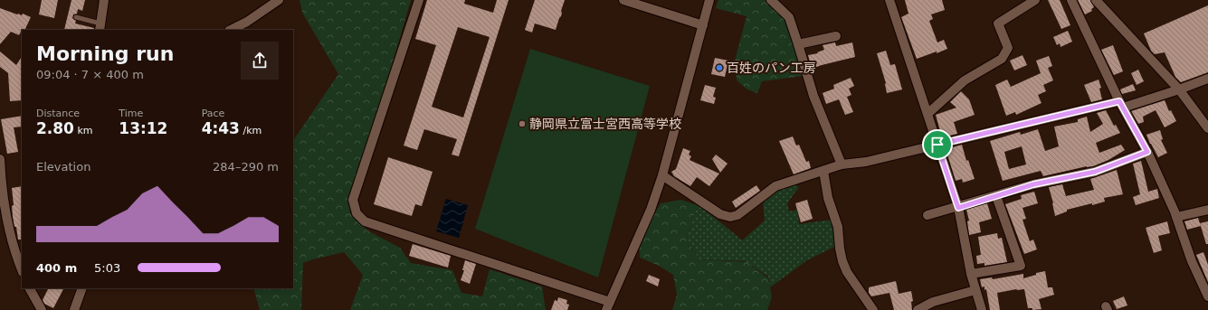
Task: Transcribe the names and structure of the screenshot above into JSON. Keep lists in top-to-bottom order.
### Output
{
  "places": ["百姓のパン工房", "静岡県立富士宮西高等学校"],
  "page": {
    "heading": ["Morning run", "09:04 · 7 × 400 m"],
    "stats": [
      ["Distance", "2.80 km"],
      ["Time", "13:12"],
      ["Pace", "4:43 /km"]
    ],
    "chart": ["Elevation", "284–290 m"],
    "list": [
      {
        "name": "400 m",
        "note": "5:03"
      }
    ]
  }
}
